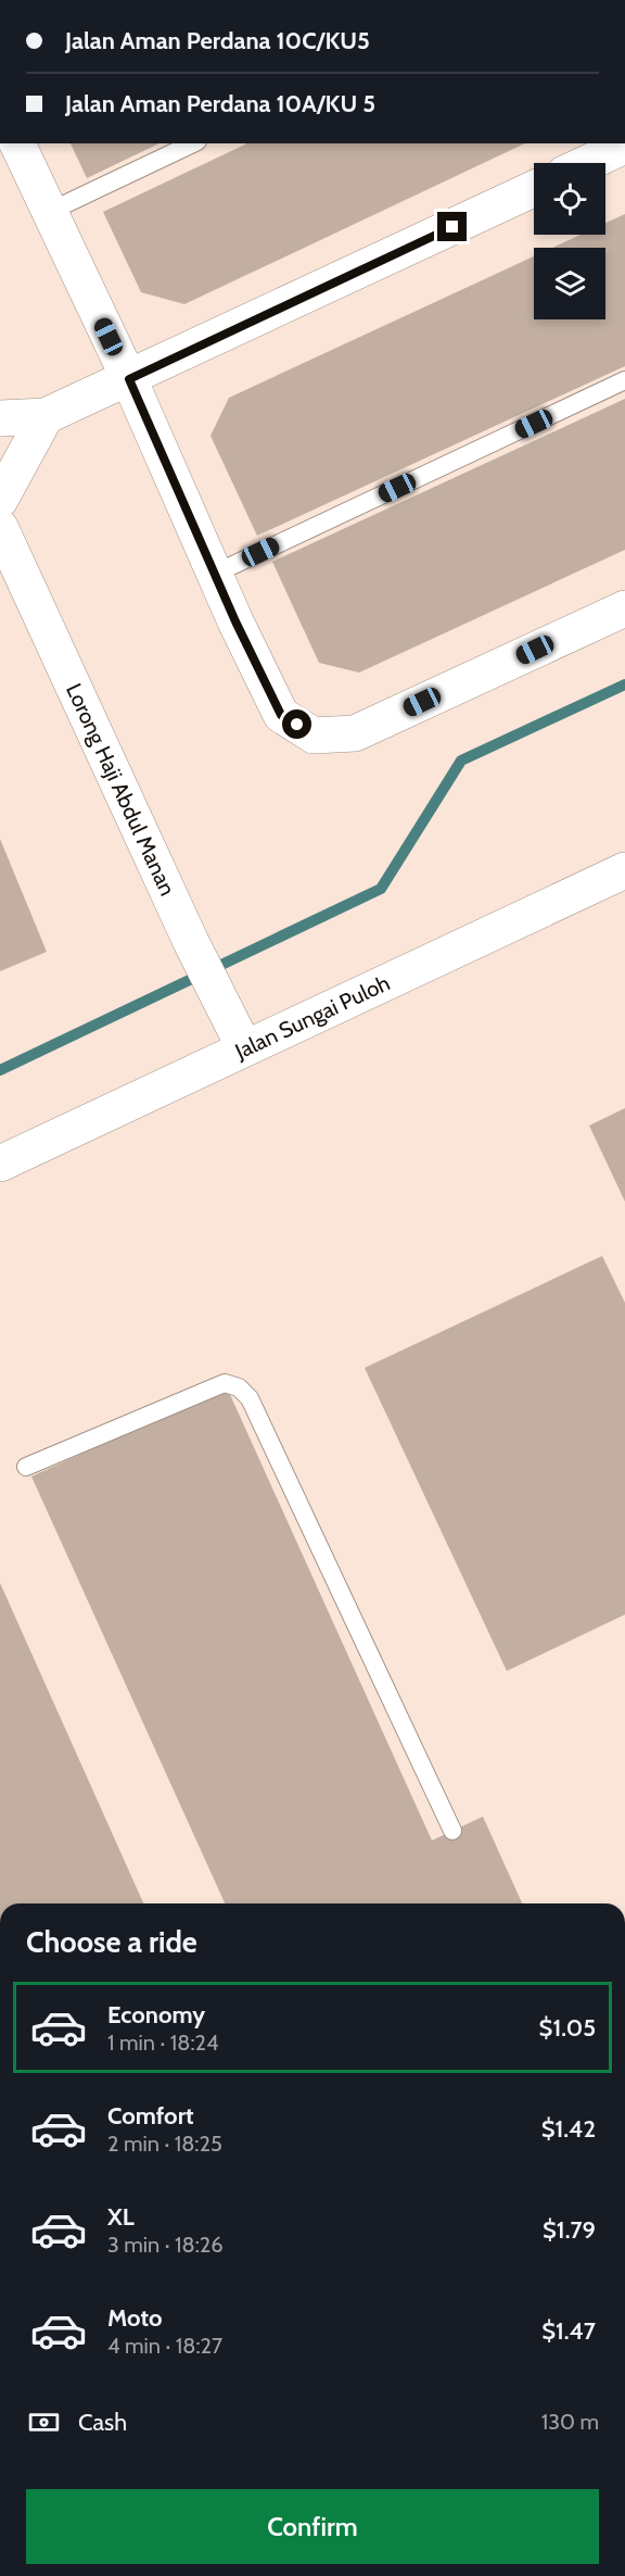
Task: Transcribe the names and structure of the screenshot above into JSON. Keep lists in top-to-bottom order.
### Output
{
  "streets": {
    "street": ["Lorong Haji Abdul Manan", "Jalan Sungai Puloh"]
  },
  "crossings": [
    ["Lorong Haji Abdul Manan", "Jalan Sungai Puloh"]
  ],
  "page": {
    "banner": ["Jalan Aman Perdana 10C/KU5", "Jalan Aman Perdana 10A/KU 5"],
    "heading": "Choose a ride",
    "list": [
      {
        "name": "Economy",
        "note": "1 min · 18:24",
        "value": "$1.05"
      },
      {
        "name": "Comfort",
        "note": "2 min · 18:25",
        "value": "$1.42"
      },
      {
        "name": "XL",
        "note": "3 min · 18:26",
        "value": "$1.79"
      },
      {
        "name": "Moto",
        "note": "4 min · 18:27",
        "value": "$1.47"
      }
    ],
    "pay": ["Cash", "130 m"],
    "buttons": "Confirm"
  }
}
